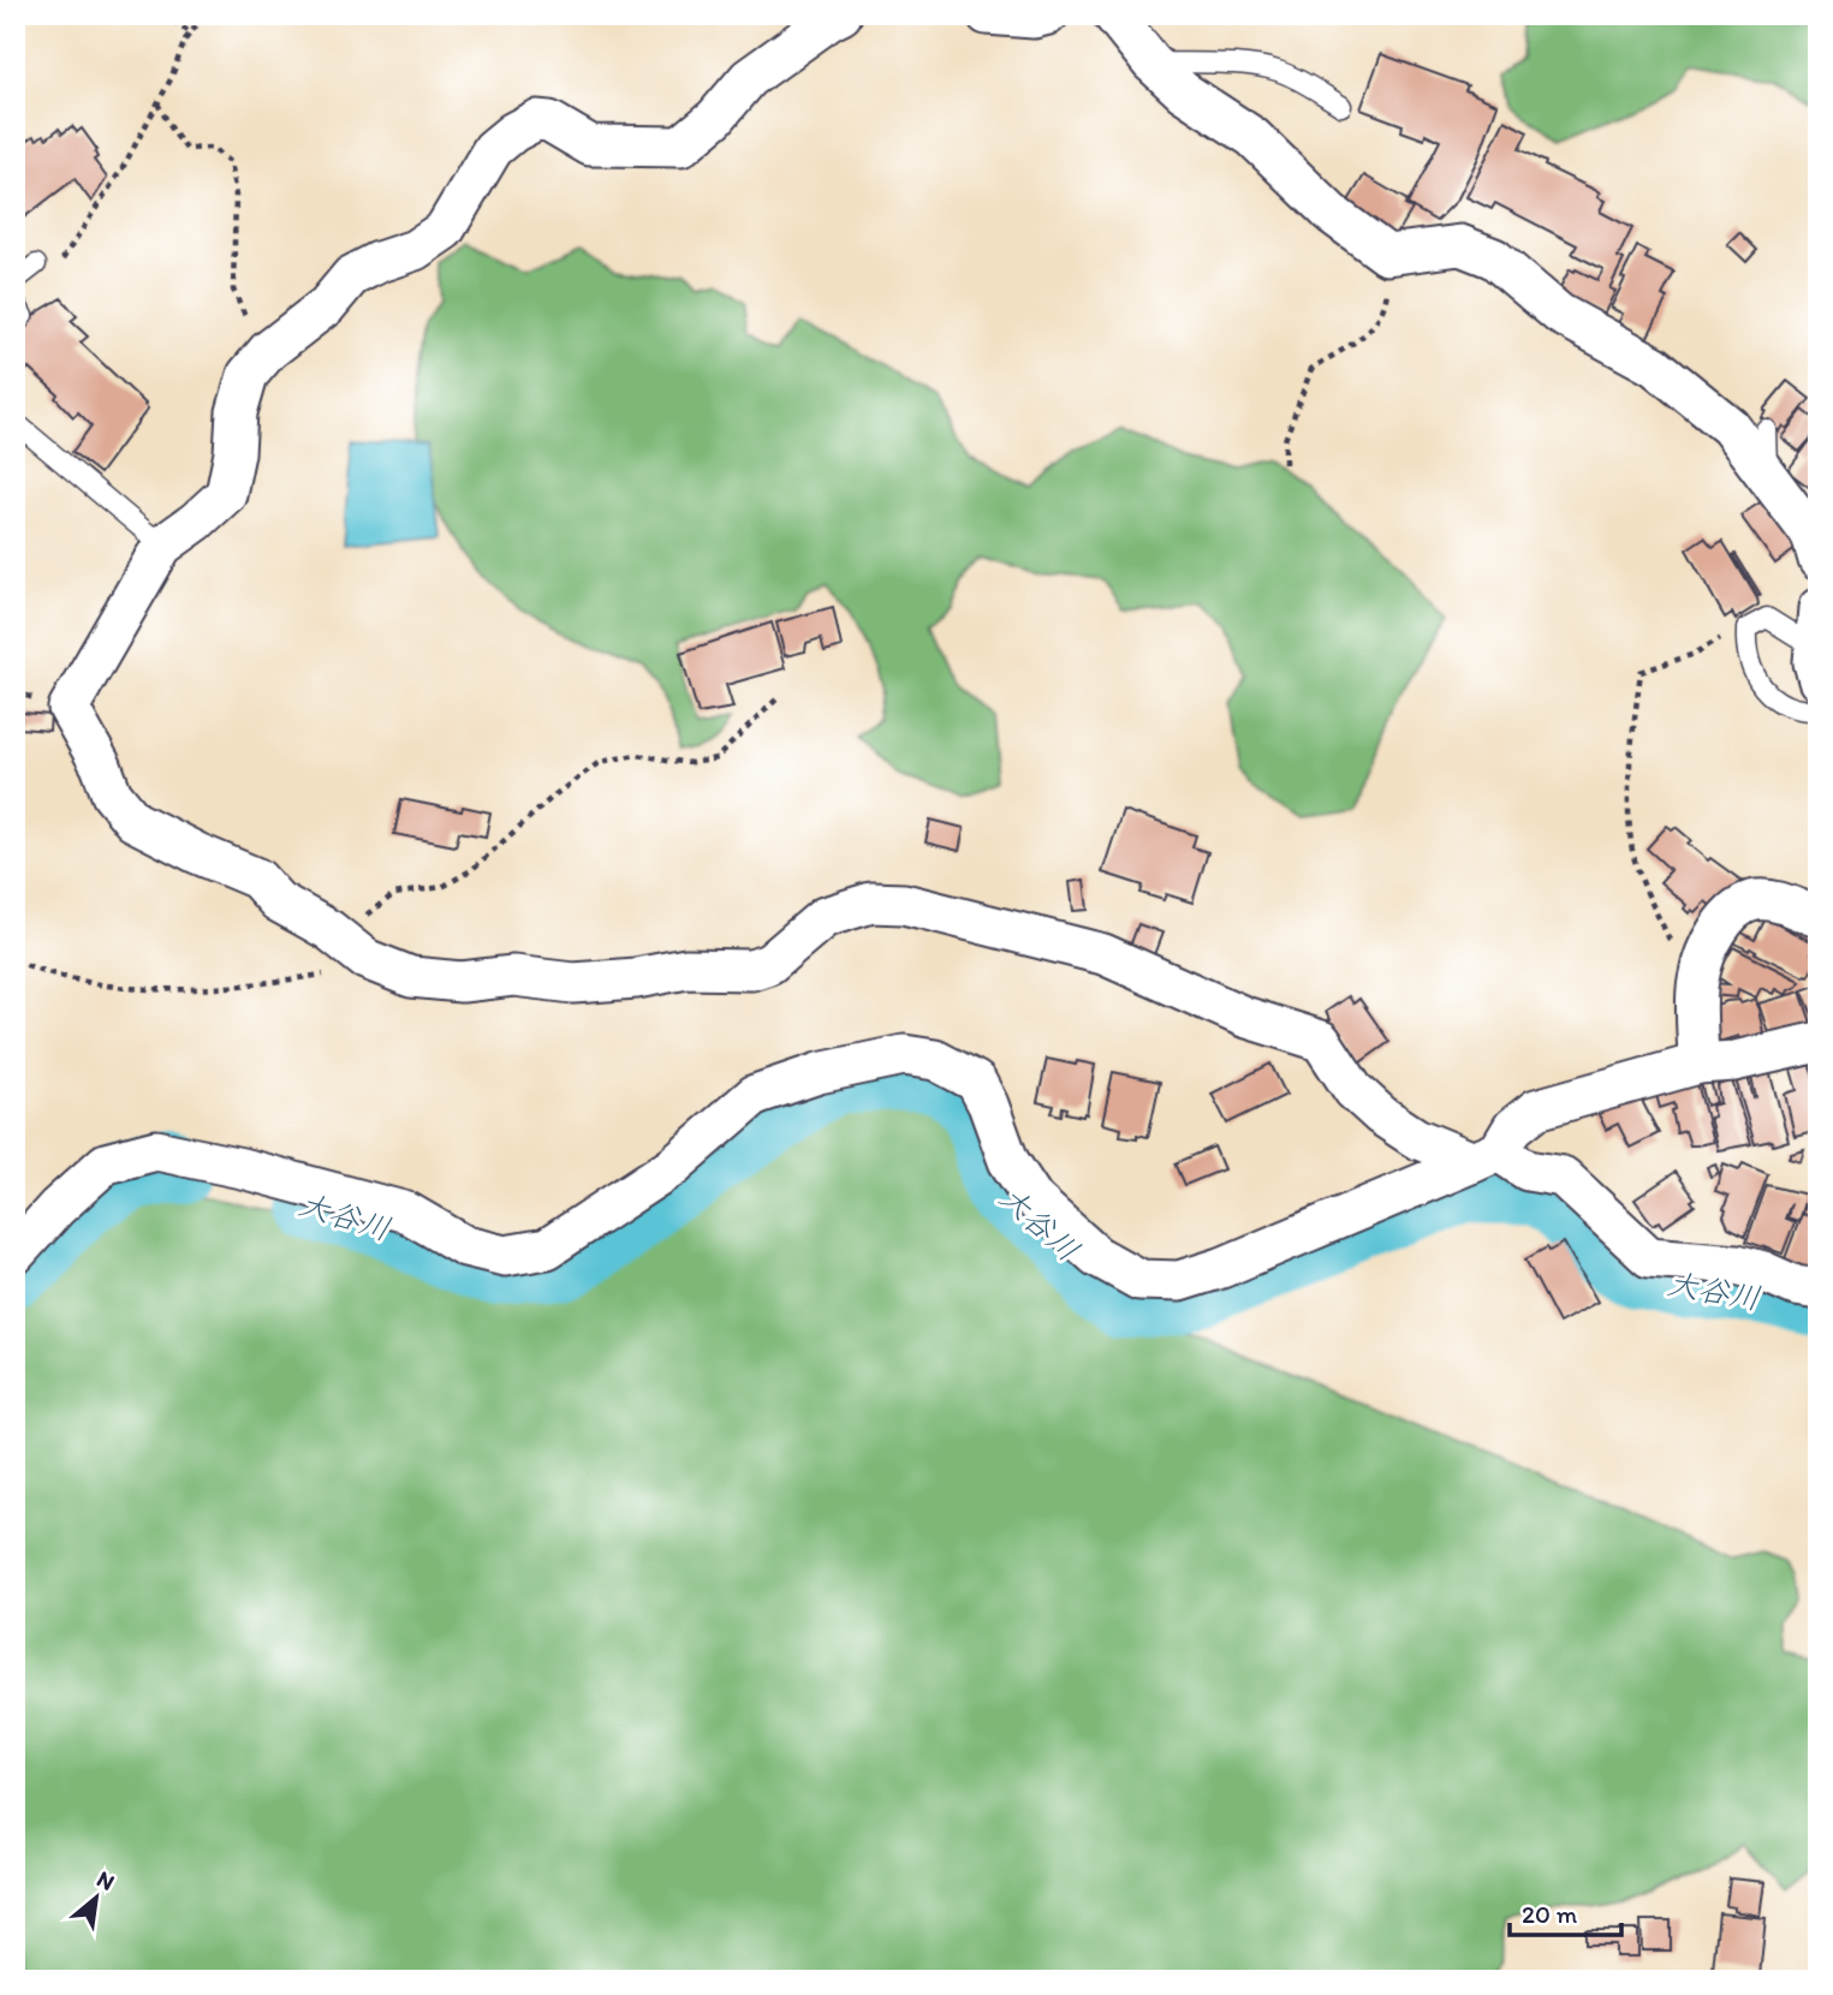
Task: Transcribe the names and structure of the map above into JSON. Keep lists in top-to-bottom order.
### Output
{
  "water": ["大谷川"],
  "scale_bar": "20 m",
  "north": "top right"
}
